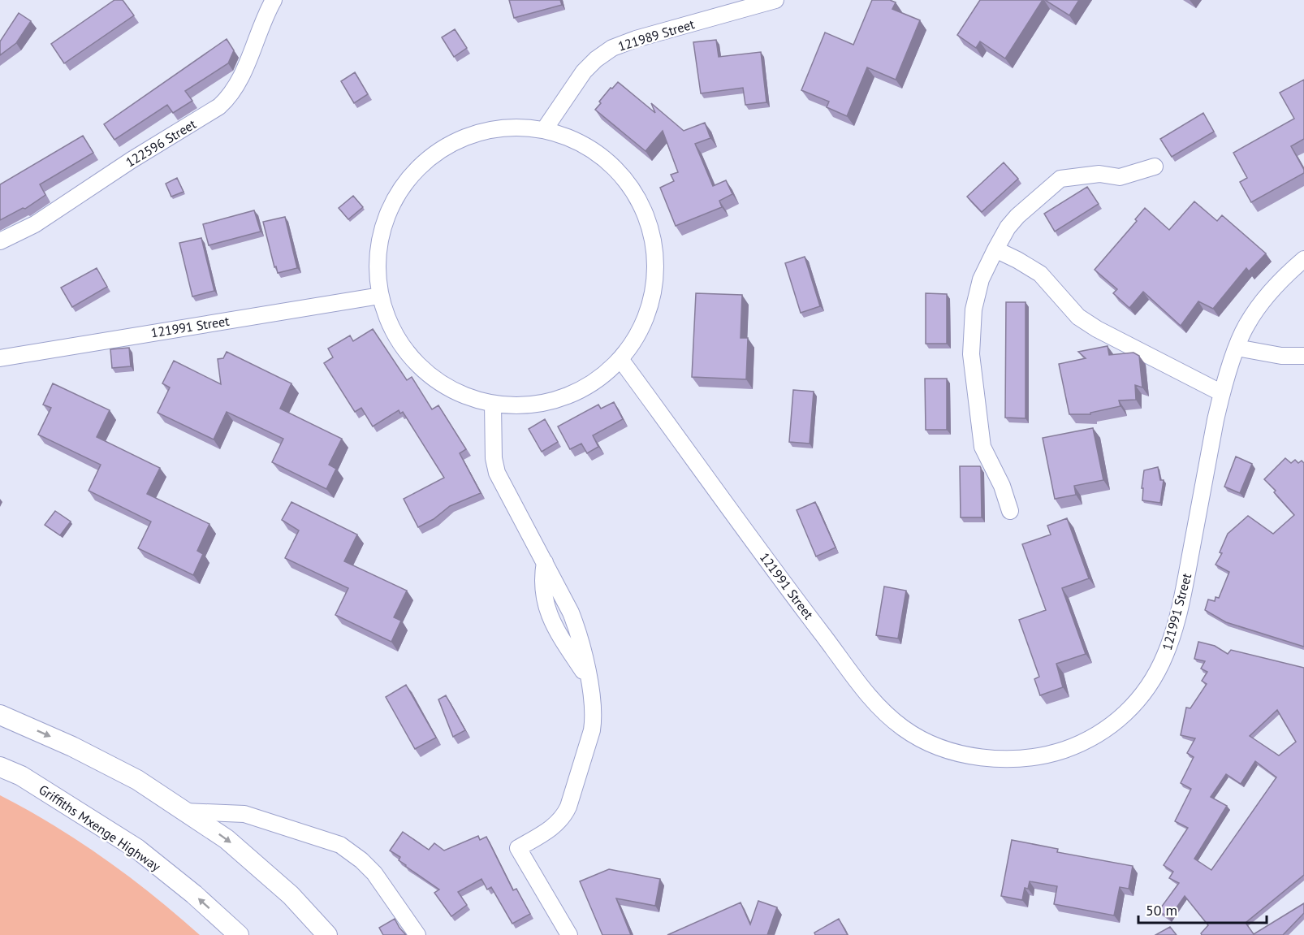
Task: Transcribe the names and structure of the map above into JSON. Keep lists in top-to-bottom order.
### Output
{
  "streets": {
    "street": [
      "121989 Street",
      "122596 Street",
      "121991 Street",
      "Griffiths Mxenge Highway"
    ]
  },
  "scale_bar": "50 m"
}
